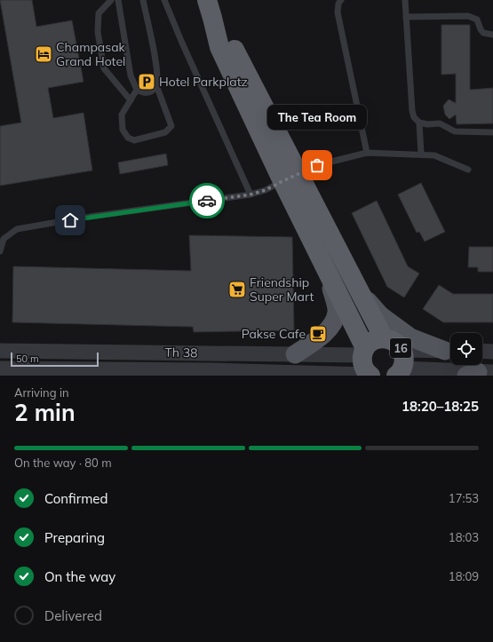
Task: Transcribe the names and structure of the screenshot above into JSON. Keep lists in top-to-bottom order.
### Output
{
  "streets": {
    "highway": ["16"],
    "street": ["Th 38"]
  },
  "crossings": [
    ["16", "Th 38"]
  ],
  "places": {
    "hotel": ["Champasak Grand Hotel"],
    "parking": ["Hotel Parkplatz"],
    "other": ["The Tea Room"],
    "supermarket": ["Friendship Super Mart"],
    "cafe": ["Pakse Cafe"]
  },
  "scale_bar": "50 m",
  "page": {
    "bubble": "The Tea Room",
    "scale": "50 m",
    "heading": ["2 min", "Arriving in", "18:20–18:25"],
    "bar": "On the way · 80 m",
    "list": [
      ["Confirmed", "17:53"],
      ["Preparing", "18:03"],
      ["On the way", "18:09"],
      "Delivered"
    ]
  }
}
